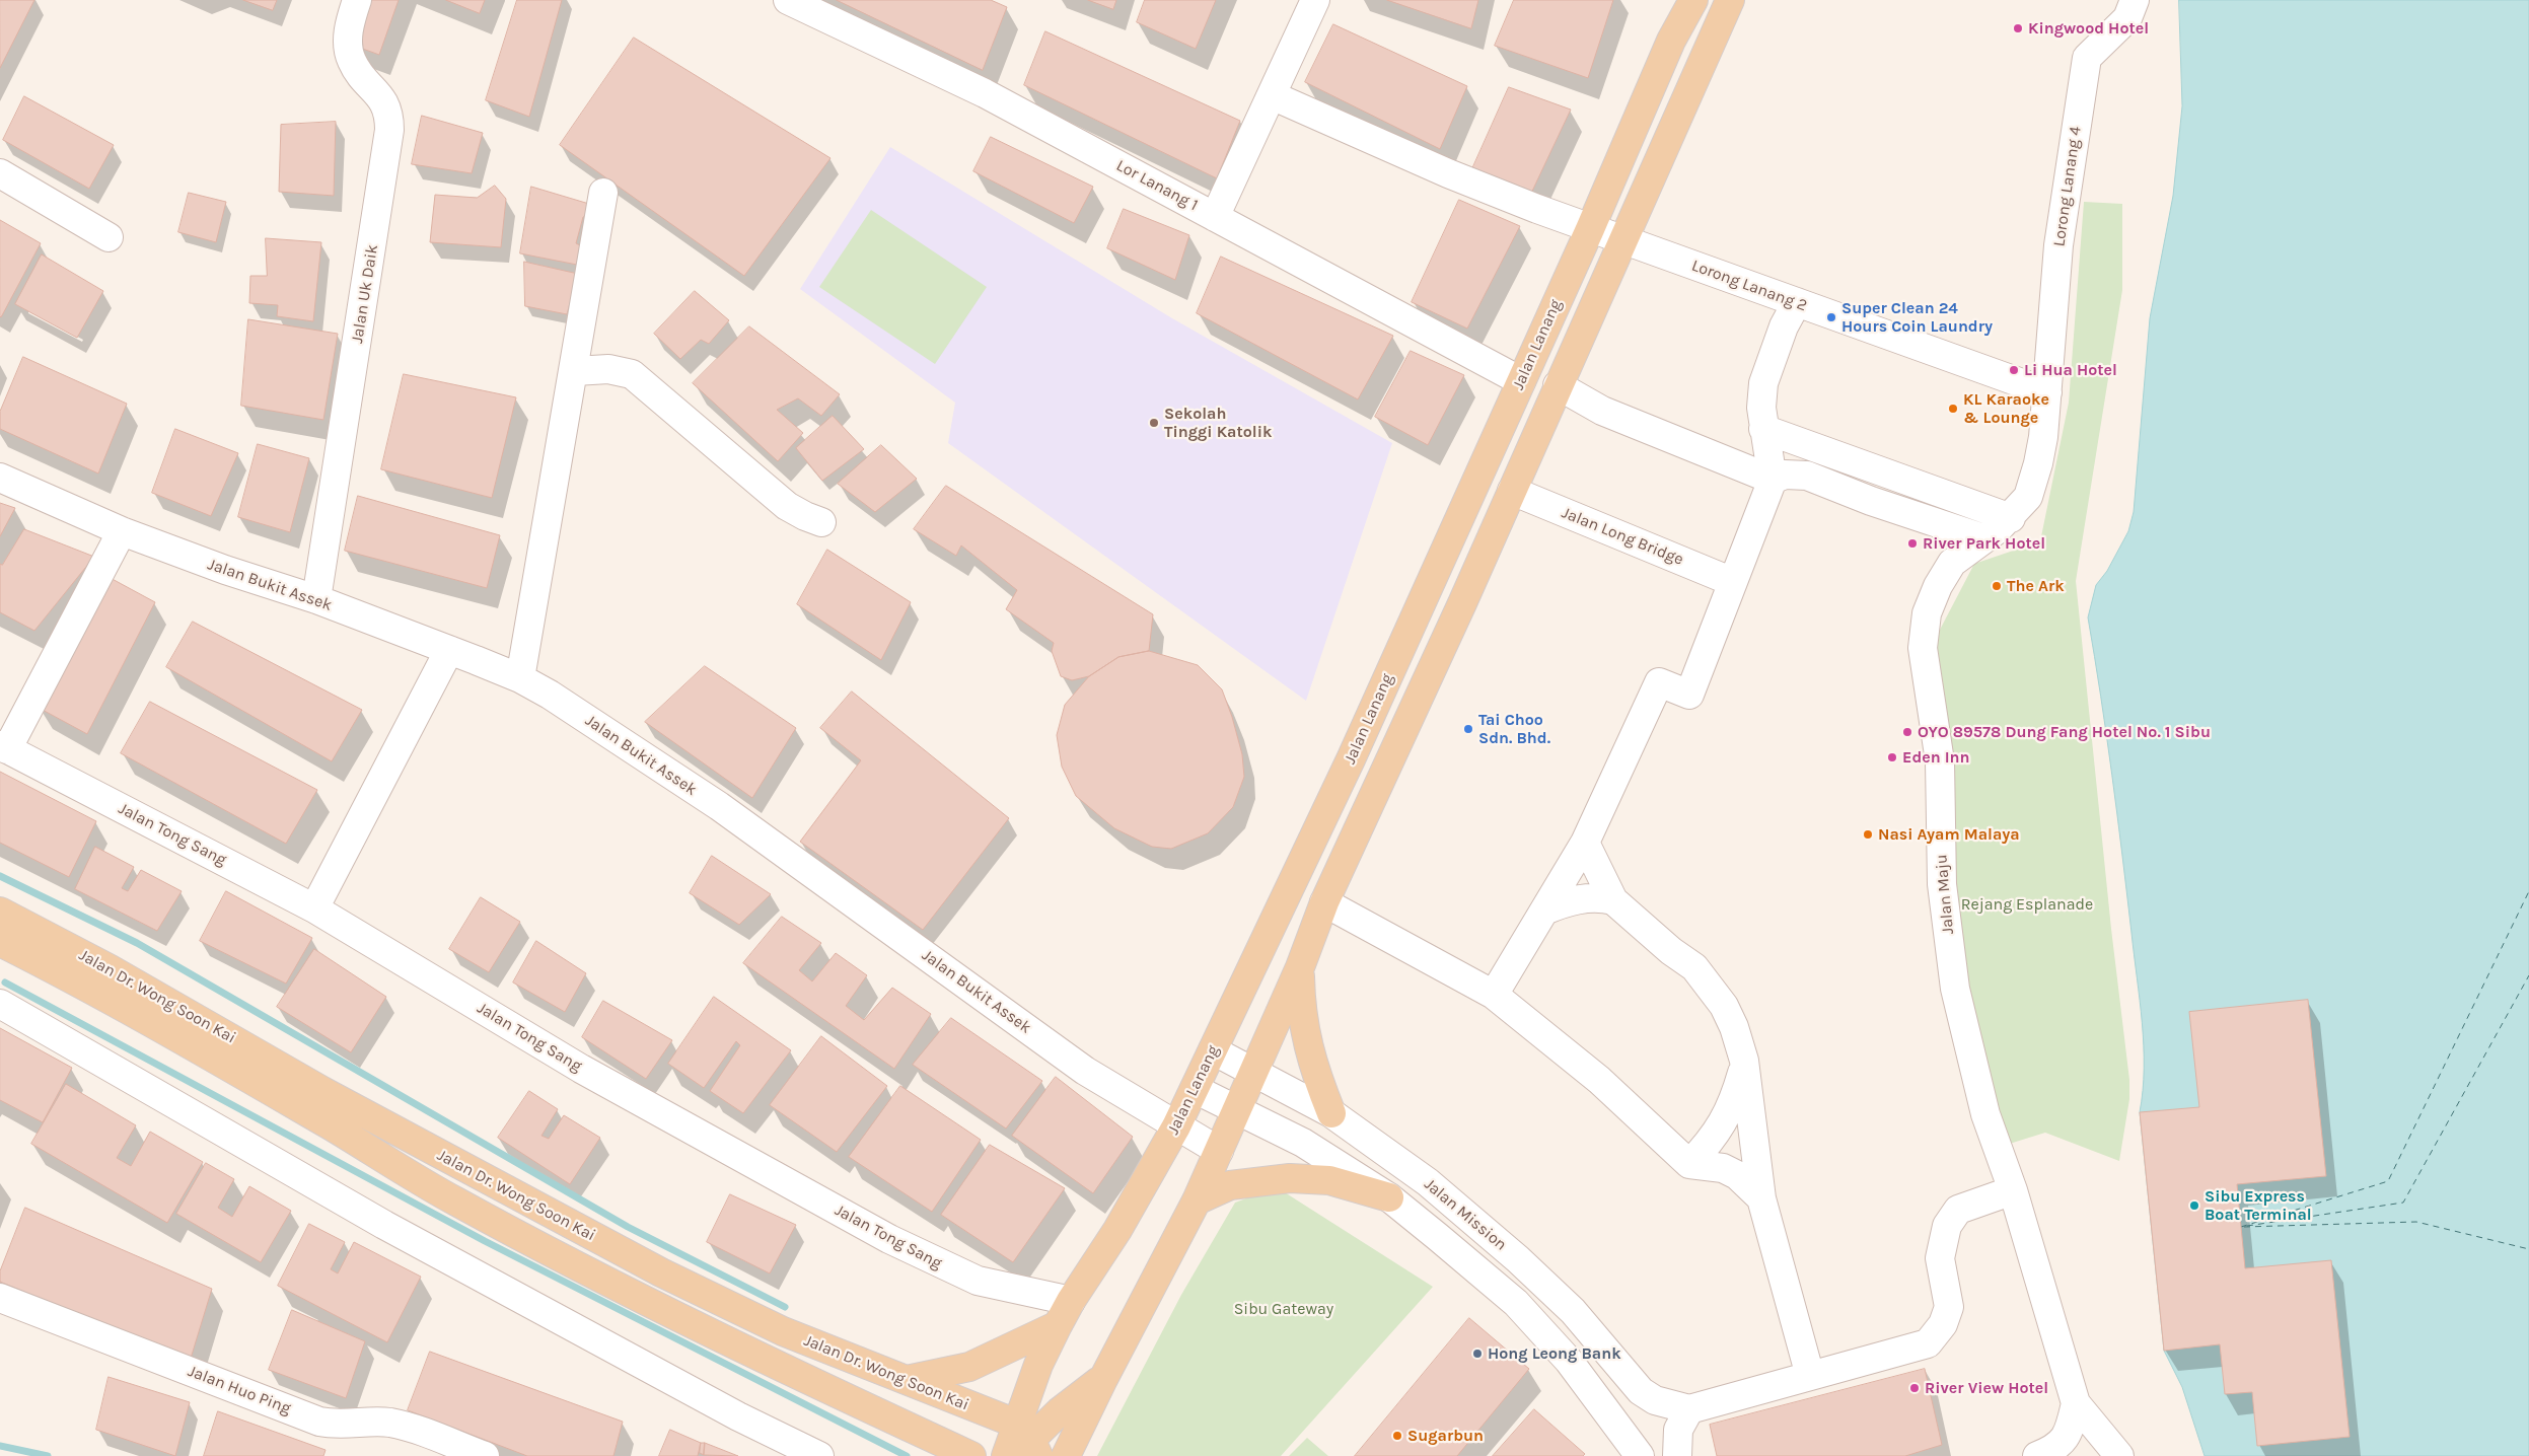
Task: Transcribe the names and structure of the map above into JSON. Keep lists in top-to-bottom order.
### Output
{
  "streets": {
    "main road": ["Jalan Lanang", "Jalan Dr. Wong Soon Kai"],
    "street": [
      "Lor Lanang 1",
      "Lorong Lanang 4",
      "Lorong Lanang 2",
      "Jalan Uk Daik",
      "Jalan Long Bridge",
      "Jalan Bukit Assek",
      "Jalan Tong Sang",
      "Jalan Maju",
      "Jalan Mission",
      "Jalan Huo Ping"
    ]
  },
  "crossings": [
    ["Lor Lanang 1", "Jalan Lanang"],
    ["Lorong Lanang 4", "Lorong Lanang 2"],
    ["Lorong Lanang 4", "Jalan Maju"],
    ["Lorong Lanang 2", "Jalan Lanang"],
    ["Lorong Lanang 2", "Jalan Maju"],
    ["Jalan Uk Daik", "Jalan Bukit Assek"],
    ["Jalan Lanang", "Jalan Bukit Assek"],
    ["Jalan Lanang", "Jalan Tong Sang"],
    ["Jalan Lanang", "Jalan Dr. Wong Soon Kai"],
    ["Jalan Lanang", "Jalan Mission"]
  ],
  "parks": ["Rejang Esplanade", "Sibu Gateway"],
  "places": [
    "Kingwood Hotel",
    "Super Clean 24 Hours Coin Laundry",
    "Li Hua Hotel",
    "KL Karaoke & Lounge",
    "Sekolah Tinggi Katolik",
    "River Park Hotel",
    "The Ark",
    "Tai Choo Sdn. Bhd.",
    "OYO 89578 Dung Fang Hotel No. 1 Sibu",
    "Eden Inn",
    "Nasi Ayam Malaya",
    "Sibu Express Boat Terminal",
    "Hong Leong Bank",
    "River View Hotel",
    "Sugarbun"
  ]
}
